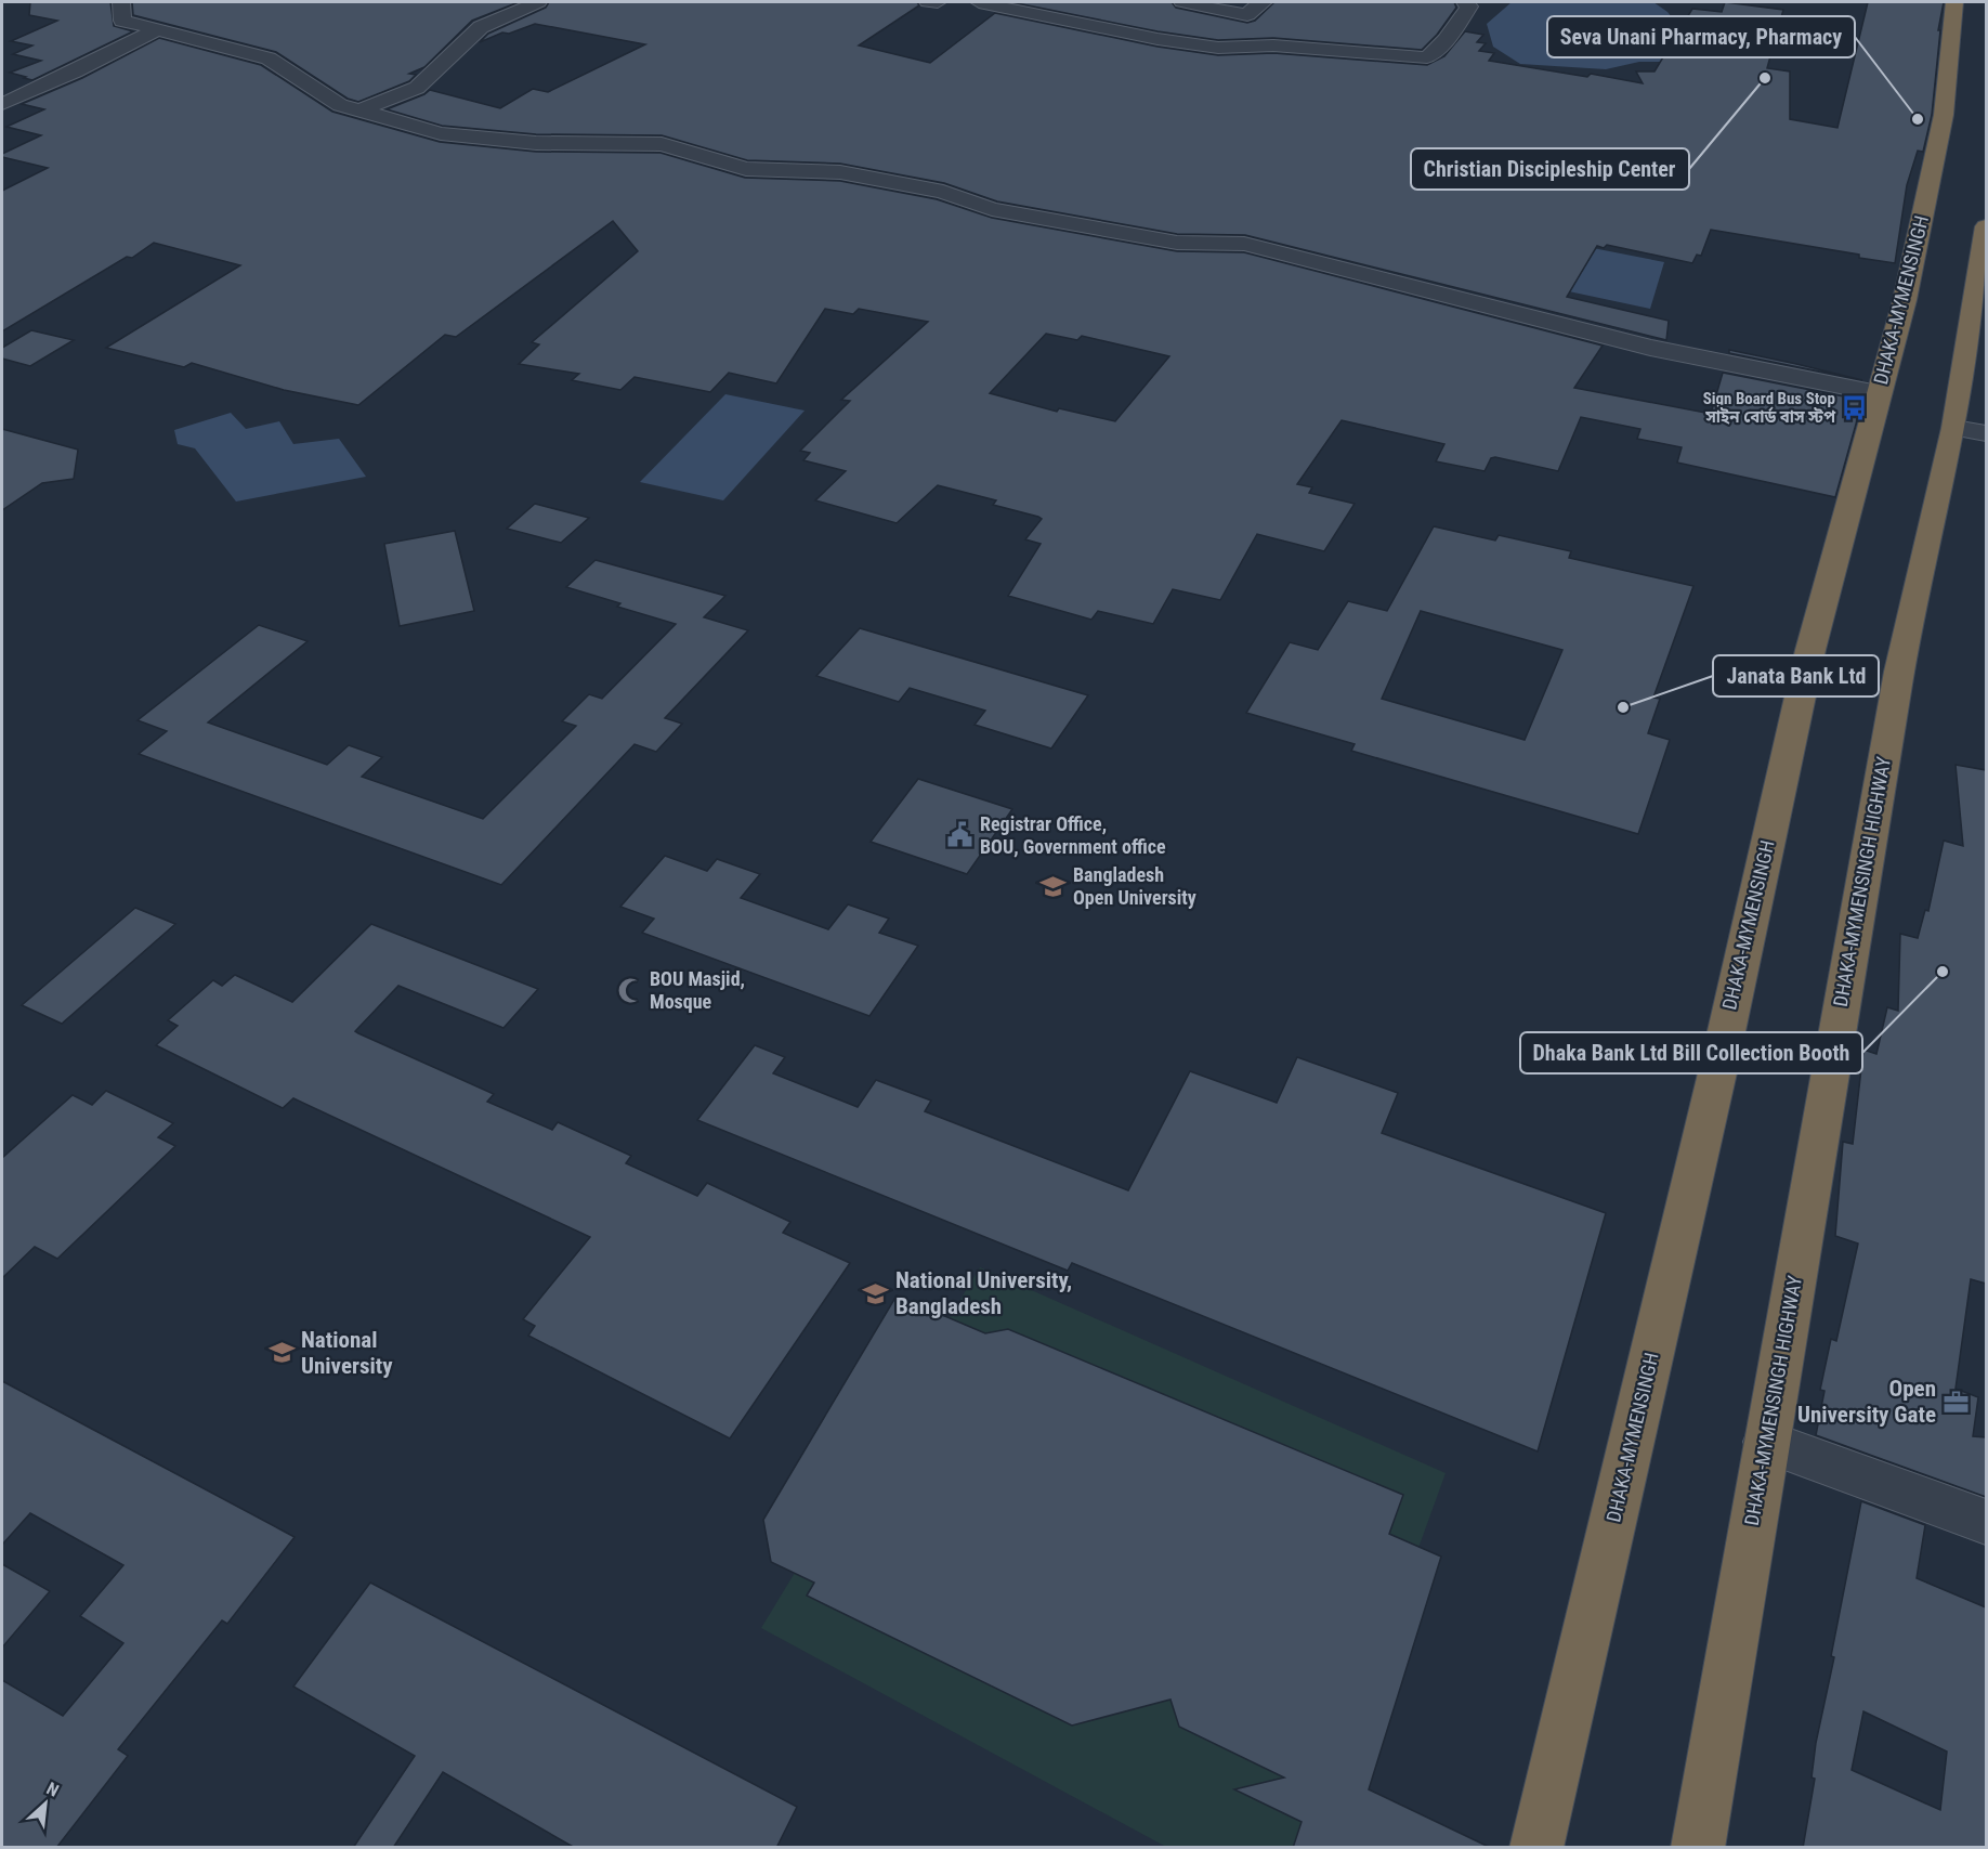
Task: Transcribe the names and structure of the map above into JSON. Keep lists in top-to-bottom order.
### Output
{
  "streets": {
    "highway": ["DHAKA-MYMENSINGH", "DHAKA-MYMENSINGH HIGHWAY"]
  },
  "places": {
    "other": [
      "Christian Discipleship Center",
      "Seva Unani Pharmacy, Pharmacy",
      "Janata Bank Ltd",
      "Dhaka Bank Ltd Bill Collection Booth"
    ],
    "bus stop": ["Sign Board Bus Stop সাইন বোর্ড বাস স্টপ"],
    "public building": ["Registrar Office, BOU, Government office"],
    "school or university": ["Bangladesh Open University", "National University, Bangladesh", "National University"],
    "mosque": ["BOU Masjid, Mosque"],
    "office": ["Open University Gate"]
  },
  "north": "top right"
}
